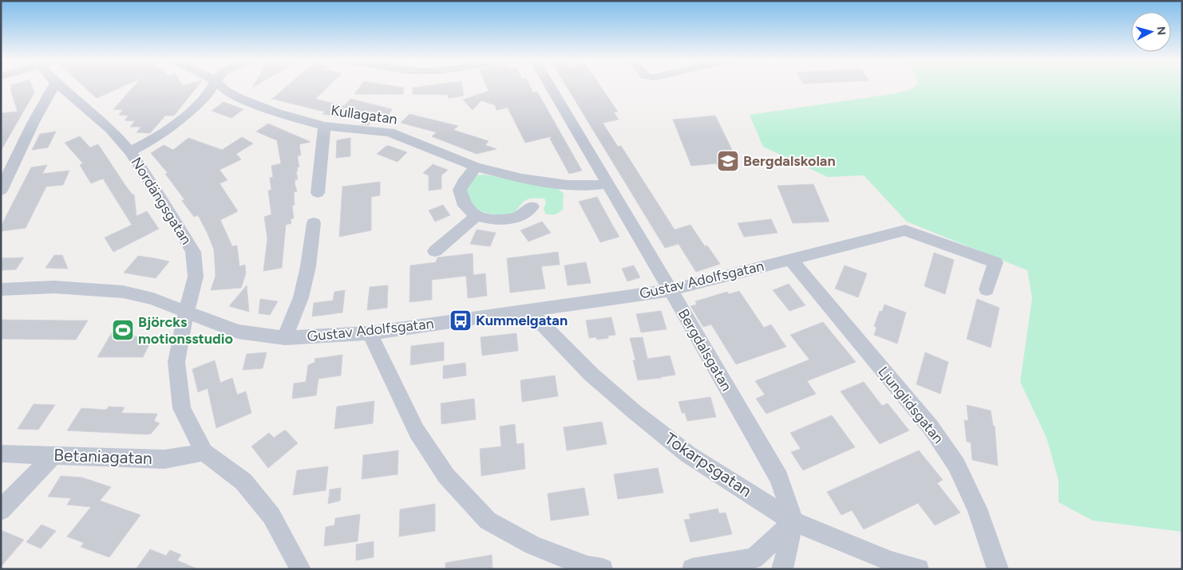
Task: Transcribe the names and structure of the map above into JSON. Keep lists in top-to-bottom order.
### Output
{
  "streets": {
    "street": [
      "Kullagatan",
      "Nordängsgatan",
      "Gustav Adolfsgatan",
      "Bergdalsgatan",
      "Ljunglidsgatan",
      "Betaniagatan",
      "Tokarpsgatan"
    ]
  },
  "crossings": [
    ["Kullagatan", "Bergdalsgatan"],
    ["Nordängsgatan", "Gustav Adolfsgatan"],
    ["Nordängsgatan", "Betaniagatan"],
    ["Gustav Adolfsgatan", "Bergdalsgatan"],
    ["Gustav Adolfsgatan", "Ljunglidsgatan"],
    ["Gustav Adolfsgatan", "Tokarpsgatan"],
    ["Bergdalsgatan", "Tokarpsgatan"]
  ],
  "places": {
    "school or university": ["Bergdalskolan"],
    "bus stop": ["Kummelgatan"],
    "sports": ["Björcks motionsstudio"]
  },
  "north": "right"
}
